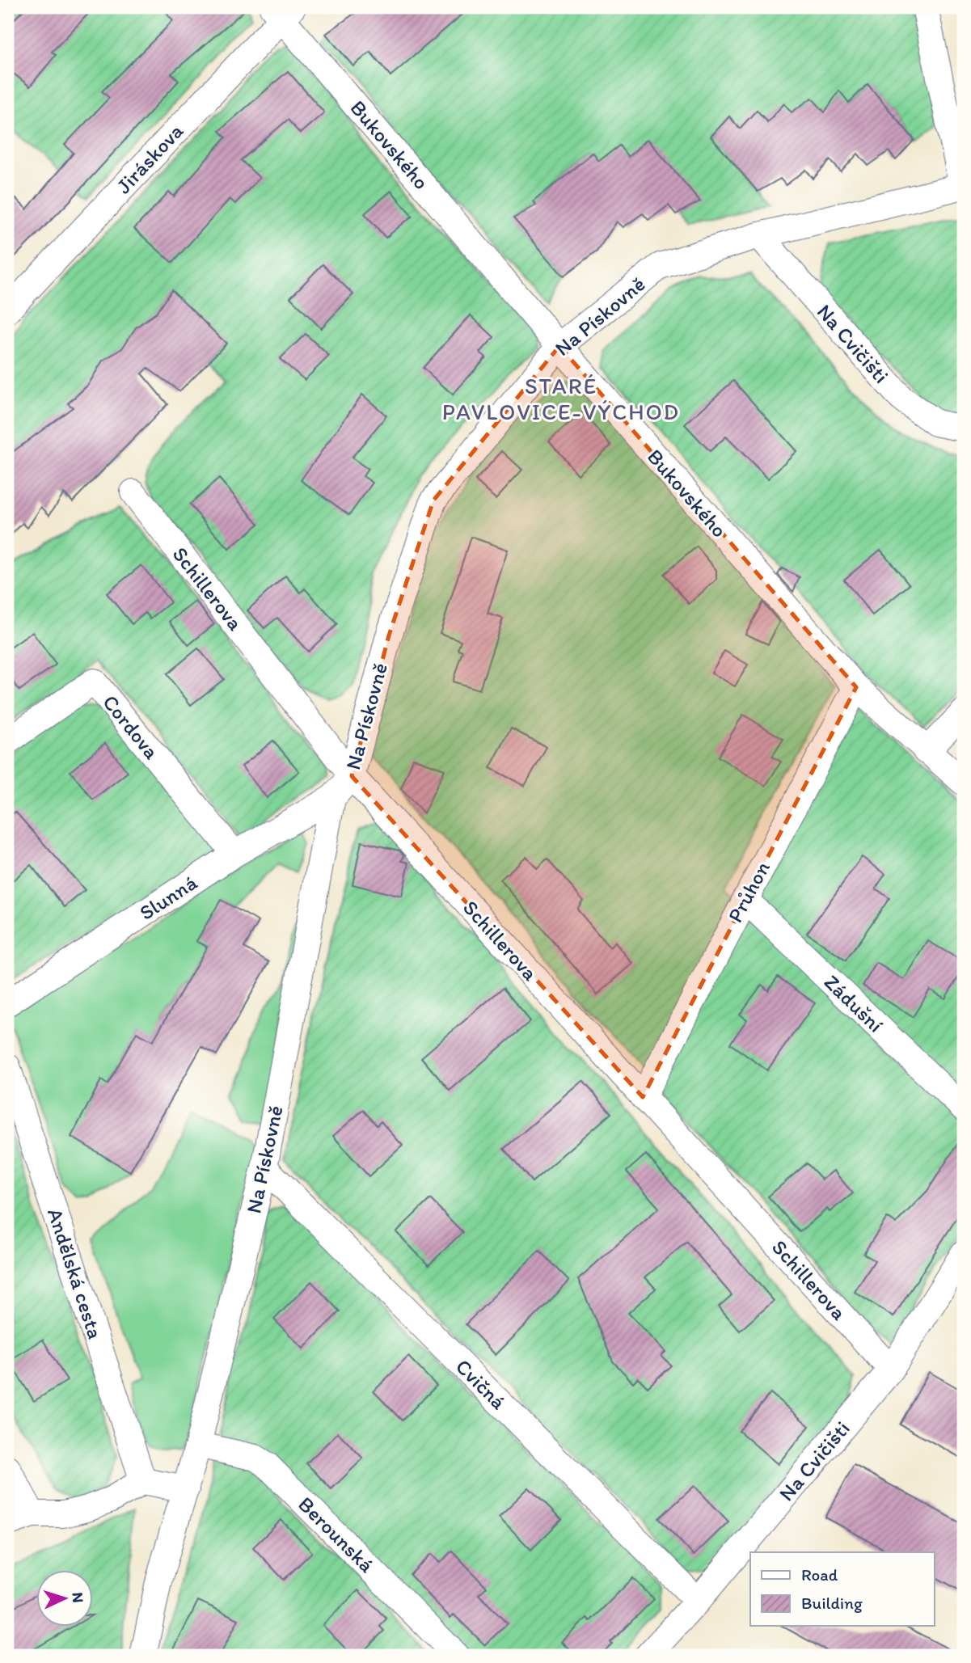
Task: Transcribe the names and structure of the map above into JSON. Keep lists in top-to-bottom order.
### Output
{
  "streets": {
    "street": [
      "Bukovského",
      "Jiráskova",
      "Na Pískovně",
      "Na Cvičišti",
      "Schillerova",
      "Cordova",
      "Průhon",
      "Slunná",
      "Zádušní",
      "Andělská cesta",
      "Cvičná",
      "Berounská"
    ]
  },
  "crossings": [
    ["Bukovského", "Jiráskova"],
    ["Bukovského", "Na Pískovně"],
    ["Bukovského", "Průhon"],
    ["Na Pískovně", "Na Cvičišti"],
    ["Na Pískovně", "Schillerova"],
    ["Na Pískovně", "Slunná"],
    ["Na Pískovně", "Cvičná"],
    ["Na Pískovně", "Berounská"],
    ["Na Cvičišti", "Schillerova"],
    ["Na Cvičišti", "Cvičná"],
    ["Schillerova", "Průhon"],
    ["Cordova", "Slunná"],
    ["Průhon", "Zádušní"]
  ],
  "districts": ["STARÉ PAVLOVICE-VÝCHOD"],
  "legend": ["Road", "Building"],
  "north": "right"
}
